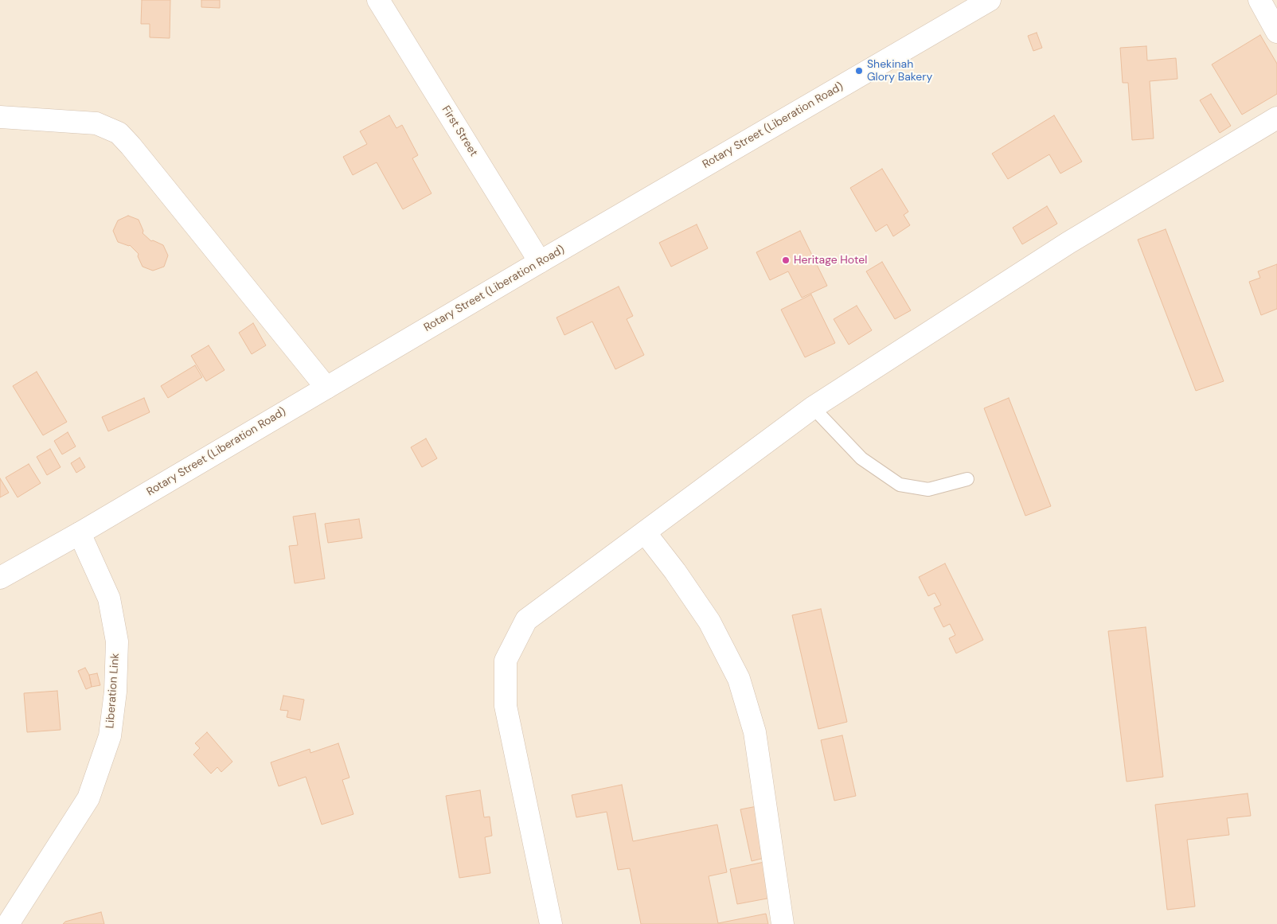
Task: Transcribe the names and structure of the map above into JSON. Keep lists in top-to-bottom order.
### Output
{
  "streets": {
    "street": ["Rotary Street (Liberation Road)", "First Street", "Liberation Link"]
  },
  "crossings": [
    ["Rotary Street (Liberation Road)", "First Street"],
    ["Rotary Street (Liberation Road)", "Liberation Link"]
  ],
  "places": ["Shekinah Glory Bakery", "Heritage Hotel"]
}
